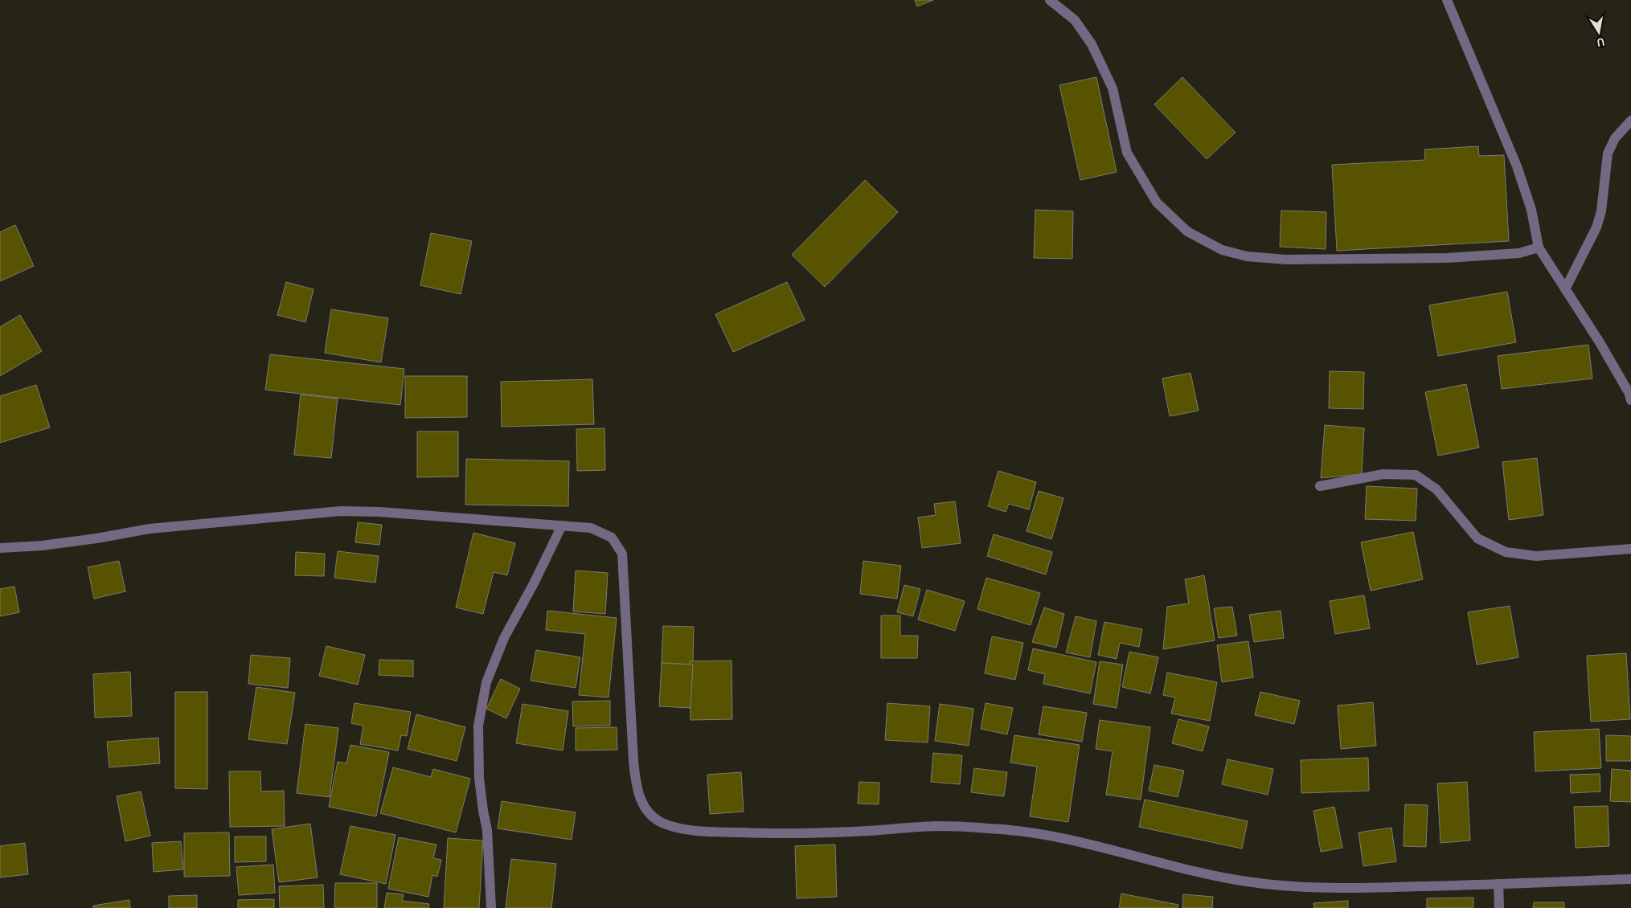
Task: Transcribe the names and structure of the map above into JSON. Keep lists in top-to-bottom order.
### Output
{
  "north": "bottom"
}
